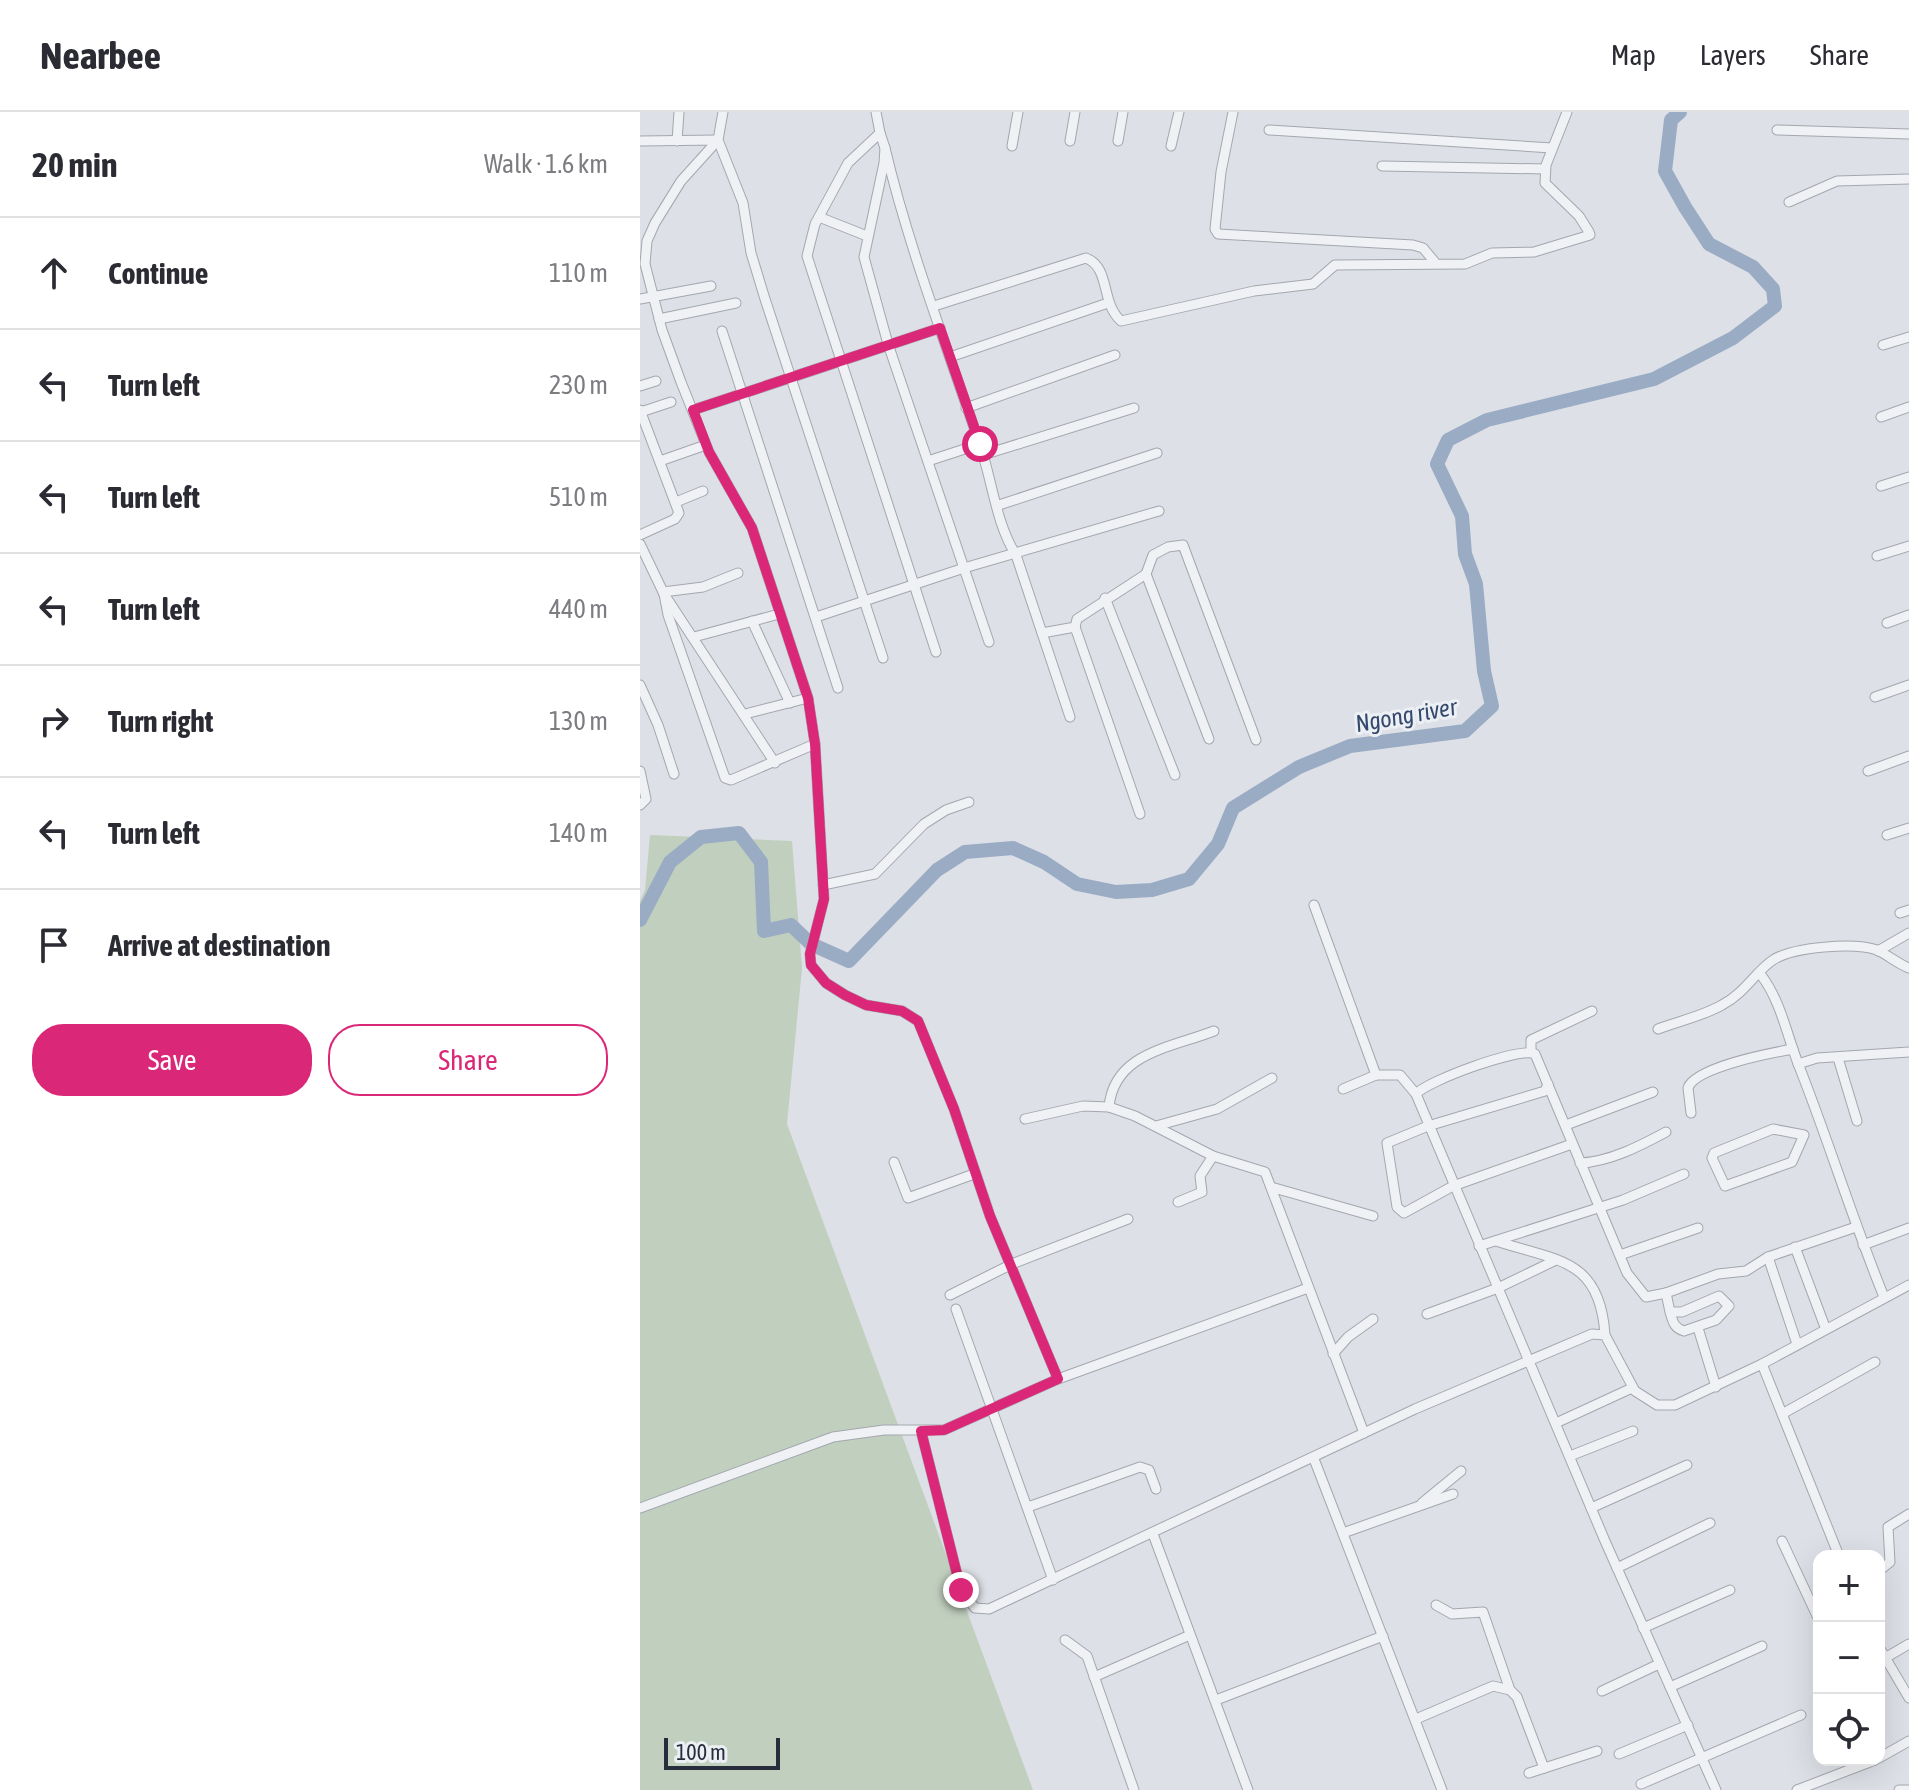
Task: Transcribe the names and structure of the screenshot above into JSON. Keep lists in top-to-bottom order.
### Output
{
  "water": ["Ngong river"],
  "scale_bar": "100 m",
  "page": {
    "header": "Nearbee",
    "nav": ["Map", "Layers", "Share"],
    "heading": ["20 min", "Walk · 1.6 km"],
    "list": [
      ["Continue", "110 m"],
      ["Turn left", "230 m"],
      ["Turn left", "510 m"],
      ["Turn left", "440 m"],
      ["Turn right", "130 m"],
      ["Turn left", "140 m"],
      "Arrive at destination"
    ],
    "buttons": ["Save", "Share"],
    "map_buttons": ["+", "−"],
    "scale": "100 m"
  }
}
